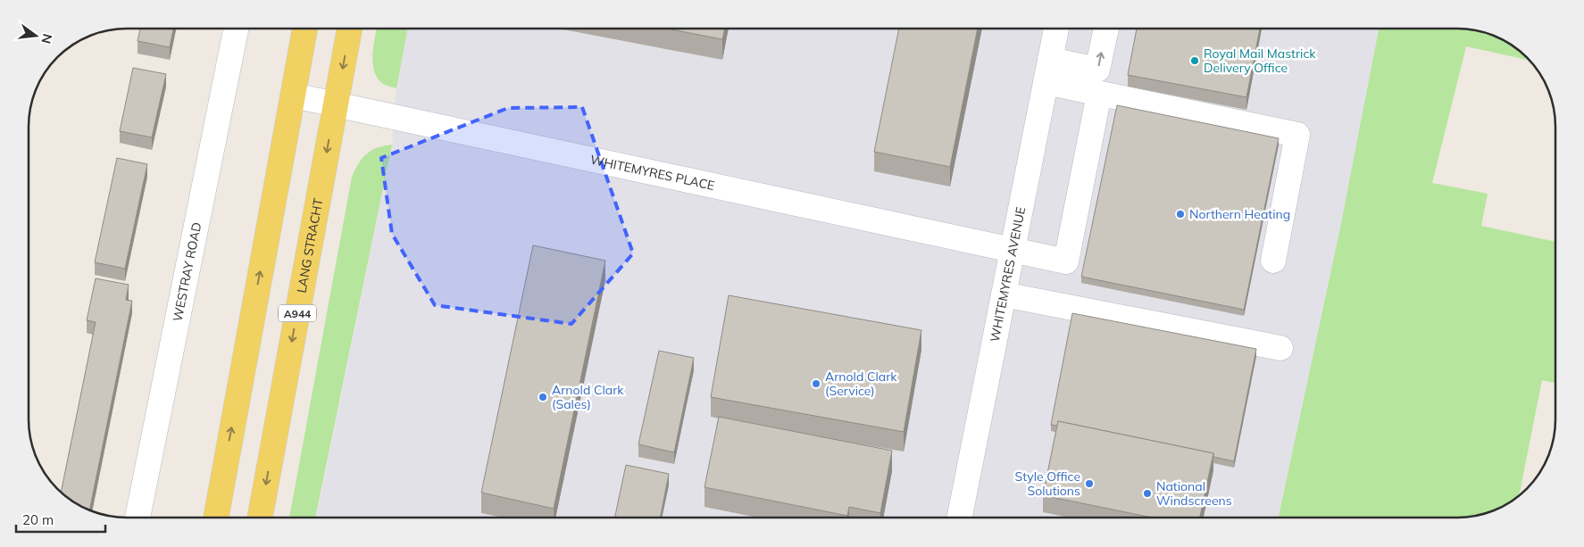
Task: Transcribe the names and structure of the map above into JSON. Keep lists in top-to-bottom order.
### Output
{
  "streets": {
    "main road": ["LANG STRACHT", "A944"],
    "street": ["WHITEMYRES PLACE", "WESTRAY ROAD", "WHITEMYRES AVENUE"]
  },
  "crossings": [
    ["WHITEMYRES PLACE", "LANG STRACHT"],
    ["WHITEMYRES PLACE", "WHITEMYRES AVENUE"]
  ],
  "places": [
    "Royal Mail Mastrick Delivery Office",
    "Northern Heating",
    "Arnold Clark (Service)",
    "Arnold Clark (Sales)",
    "Style Office Solutions",
    "National Windscreens"
  ],
  "scale_bar": "20 m",
  "north": "right"
}
